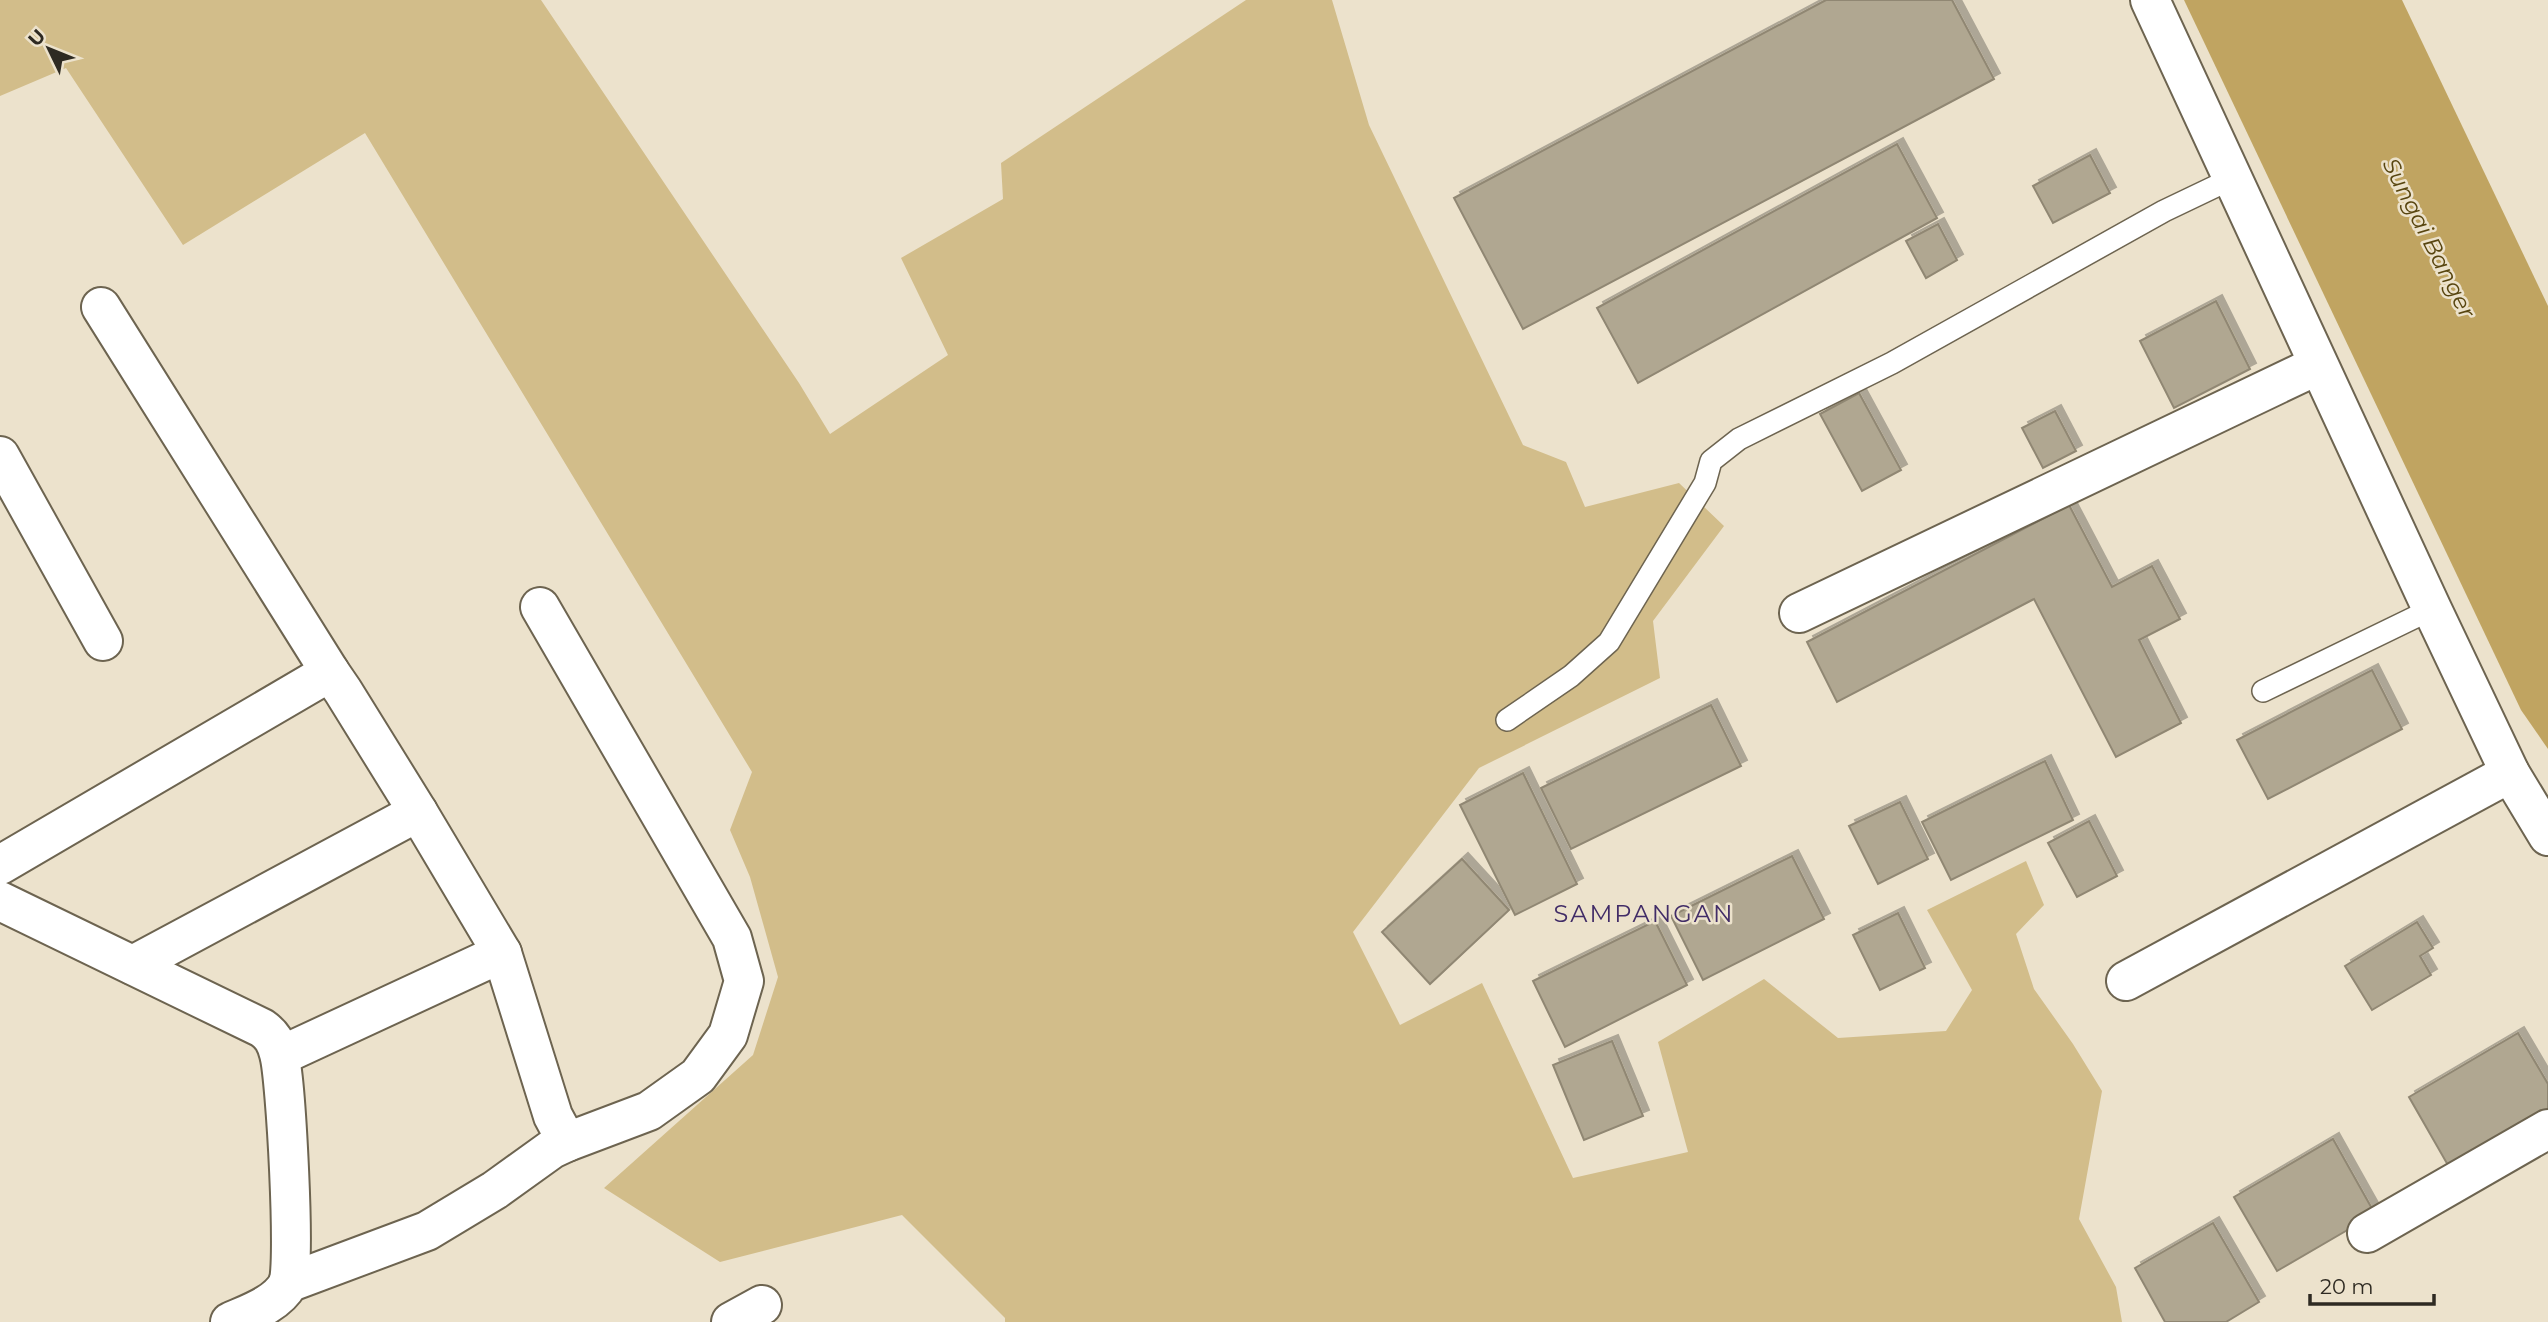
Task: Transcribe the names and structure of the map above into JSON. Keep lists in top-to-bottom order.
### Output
{
  "districts": ["SAMPANGAN"],
  "water": ["Sungai Banger"],
  "scale_bar": "20 m",
  "north": "top left"
}
